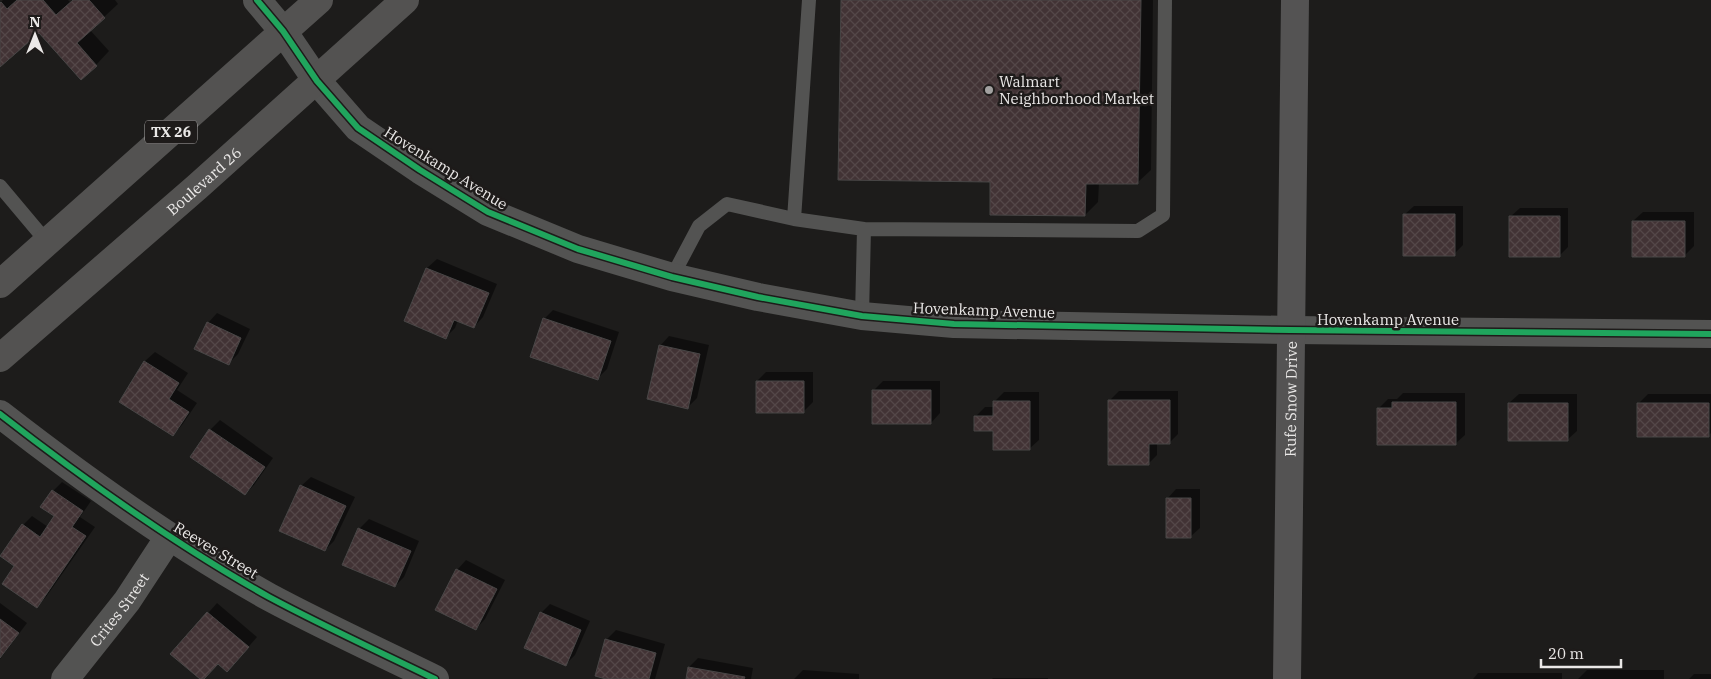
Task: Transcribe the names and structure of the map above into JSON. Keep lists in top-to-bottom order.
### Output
{
  "streets": {
    "main road": ["TX 26", "Boulevard 26", "Rufe Snow Drive"],
    "street": ["Hovenkamp Avenue", "Reeves Street", "Crites Street"]
  },
  "crossings": [
    ["TX 26", "Hovenkamp Avenue"],
    ["Hovenkamp Avenue", "Boulevard 26"],
    ["Hovenkamp Avenue", "Rufe Snow Drive"],
    ["Reeves Street", "Crites Street"]
  ],
  "places": ["Walmart Neighborhood Market"],
  "scale_bar": "20 m",
  "north": "top"
}
